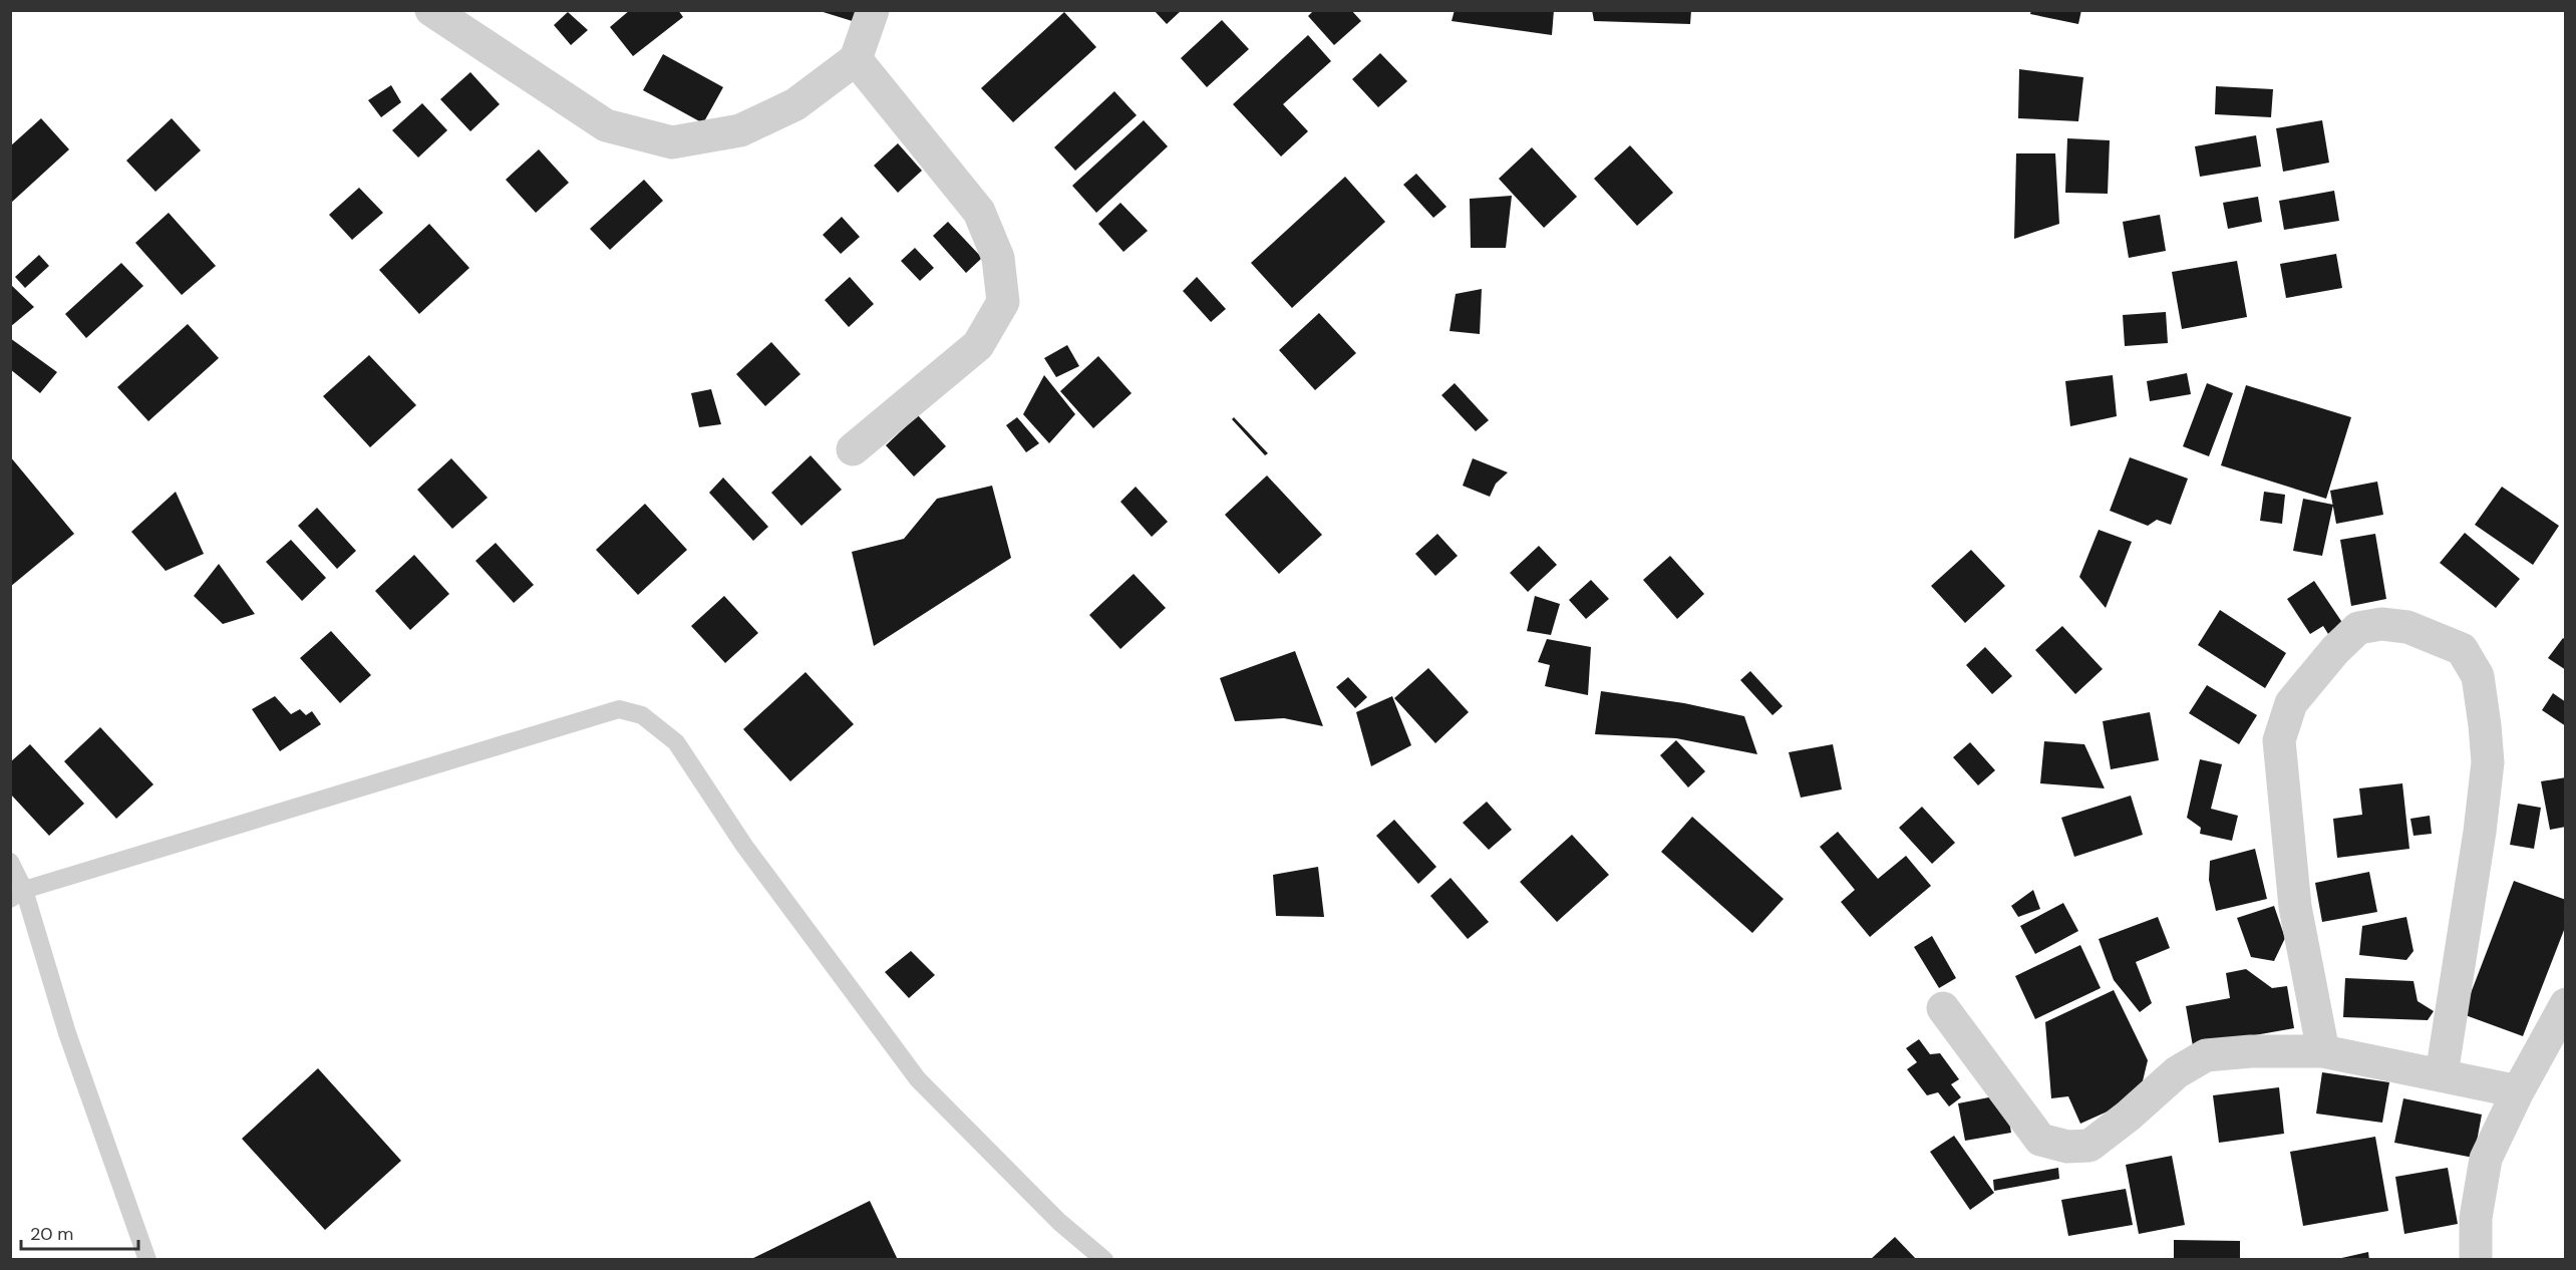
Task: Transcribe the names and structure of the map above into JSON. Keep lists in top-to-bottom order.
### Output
{
  "scale_bar": "20 m"
}
